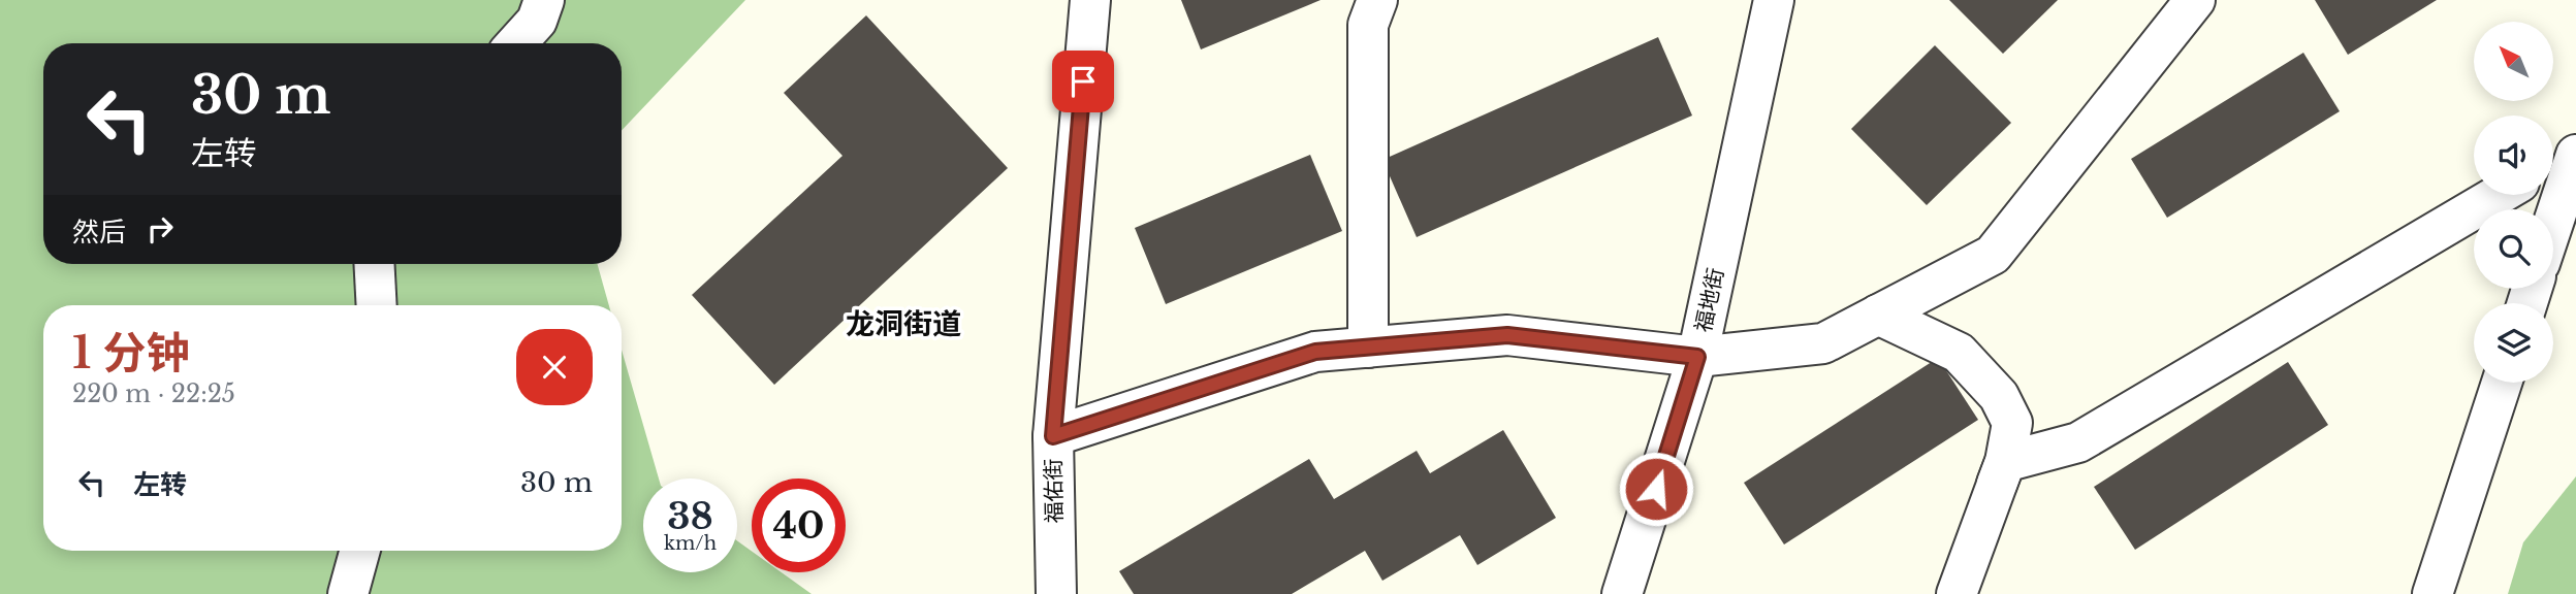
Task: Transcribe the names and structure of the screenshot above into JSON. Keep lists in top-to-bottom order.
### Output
{
  "streets": {
    "street": ["福地街", "福佑街"]
  },
  "districts": ["龙洞街道"],
  "north": "top left",
  "page": {
    "turn": ["30 m", "左转"],
    "then": "然后",
    "heading": ["1 分钟", "220 m · 22:25"],
    "list": [
      {
        "name": "左转",
        "value": "30 m"
      }
    ],
    "speed": "38 km/h",
    "limit": "40"
  }
}
